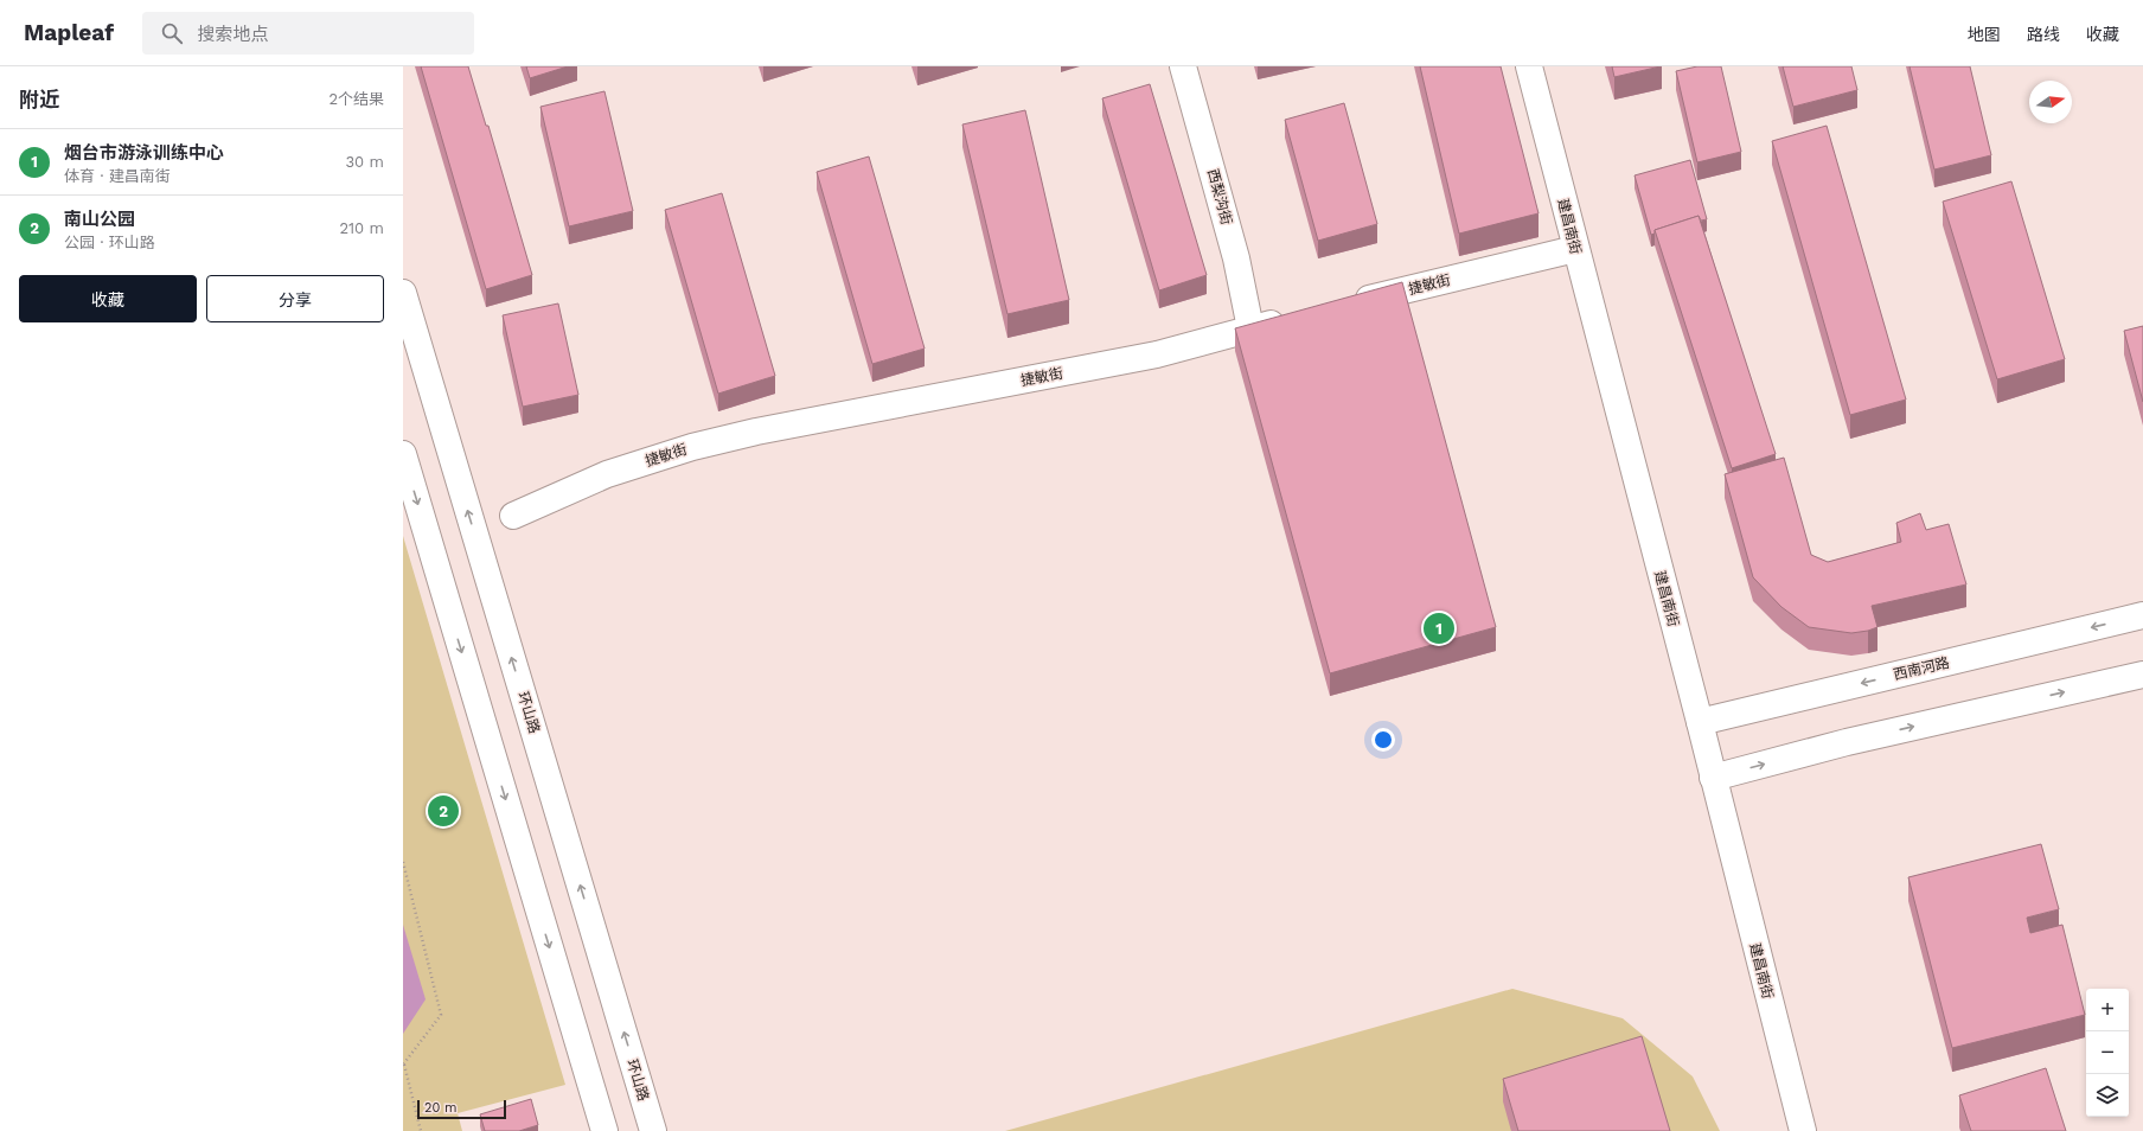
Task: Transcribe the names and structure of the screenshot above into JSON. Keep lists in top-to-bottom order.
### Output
{
  "streets": {
    "main road": [
      "西梨沟街",
      "建昌南街",
      "捷敏街",
      "西南河路",
      "环山路"
    ]
  },
  "crossings": [
    ["西梨沟街", "捷敏街"],
    ["建昌南街", "捷敏街"],
    ["建昌南街", "西南河路"]
  ],
  "scale_bar": "20 m",
  "north": "right",
  "page": {
    "header": "Mapleaf",
    "search": "搜索地点",
    "nav": ["地图", "路线", "收藏"],
    "heading": ["附近", "2个结果"],
    "list": [
      {
        "mark": "1",
        "name": "烟台市游泳训练中心",
        "note": "体育 · 建昌南街",
        "value": "30 m"
      },
      {
        "mark": "2",
        "name": "南山公园",
        "note": "公园 · 环山路",
        "value": "210 m"
      }
    ],
    "buttons": ["收藏", "分享"],
    "pins": ["1", "2"],
    "map_buttons": ["+", "−"],
    "scale": "20 m"
  }
}
